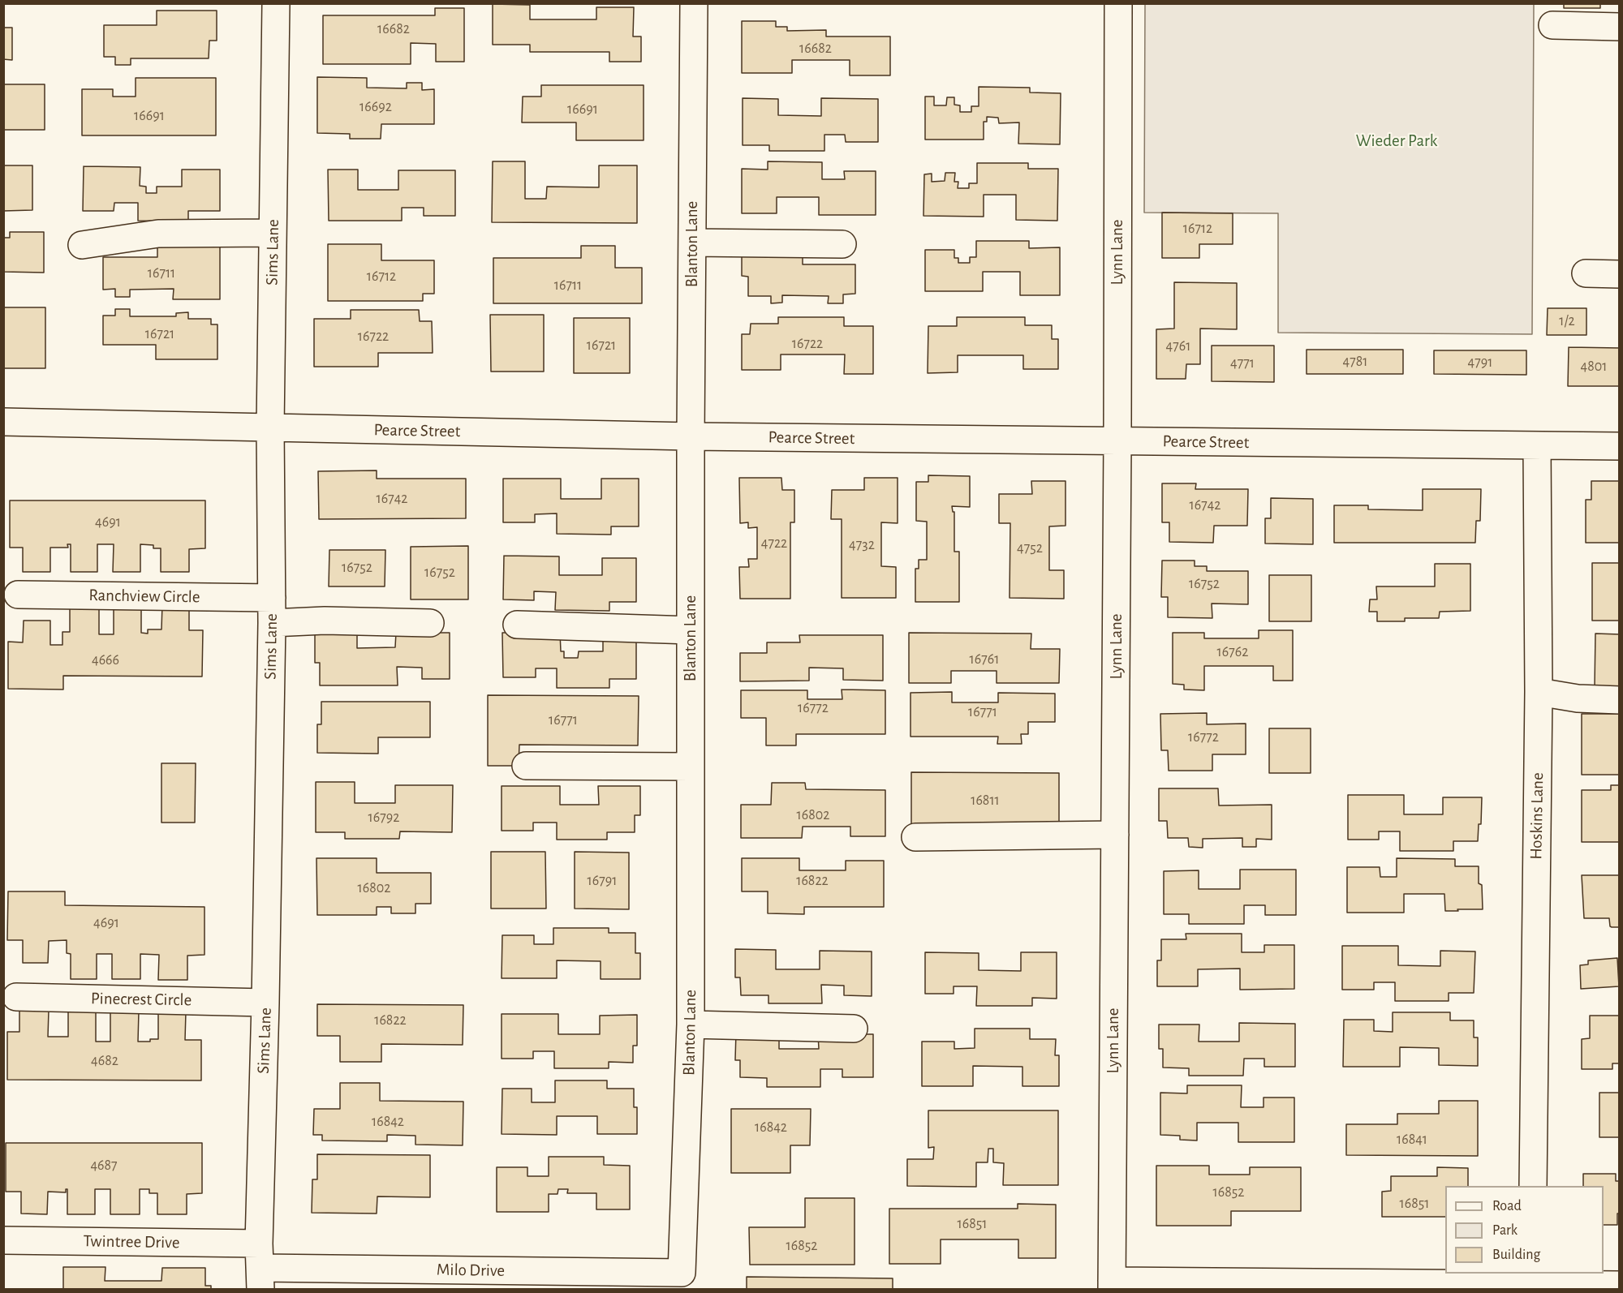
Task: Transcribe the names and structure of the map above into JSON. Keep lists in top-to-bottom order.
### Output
{
  "streets": {
    "street": [
      "Blanton Lane",
      "Sims Lane",
      "Lynn Lane",
      "Pearce Street",
      "Ranchview Circle",
      "Hoskins Lane",
      "Pinecrest Circle",
      "Twintree Drive",
      "Milo Drive"
    ]
  },
  "crossings": [
    ["Blanton Lane", "Pearce Street"],
    ["Blanton Lane", "Milo Drive"],
    ["Sims Lane", "Pearce Street"],
    ["Sims Lane", "Ranchview Circle"],
    ["Sims Lane", "Pinecrest Circle"],
    ["Sims Lane", "Twintree Drive"],
    ["Sims Lane", "Milo Drive"],
    ["Lynn Lane", "Pearce Street"],
    ["Pearce Street", "Hoskins Lane"],
    ["Twintree Drive", "Milo Drive"]
  ],
  "parks": ["Wieder Park"],
  "house_numbers": [
    "16682",
    "16682",
    "16692",
    "16691",
    "16691",
    "16712",
    "16711",
    "16712",
    "16711",
    "1/2",
    "16721",
    "16722",
    "16722",
    "16721",
    "4761",
    "4781",
    "4791",
    "4771",
    "4801",
    "16742",
    "16742",
    "4691",
    "4722",
    "4732",
    "4752",
    "16752",
    "16752",
    "16752",
    "16762",
    "16761",
    "4666",
    "16772",
    "16771",
    "16771",
    "16772",
    "16811",
    "16802",
    "16792",
    "16791",
    "16822",
    "16802",
    "4691",
    "16822",
    "4682",
    "16842",
    "16842",
    "16841",
    "4687",
    "16852",
    "16851",
    "16851",
    "16852"
  ],
  "legend": ["Road", "Park", "Building"]
}
